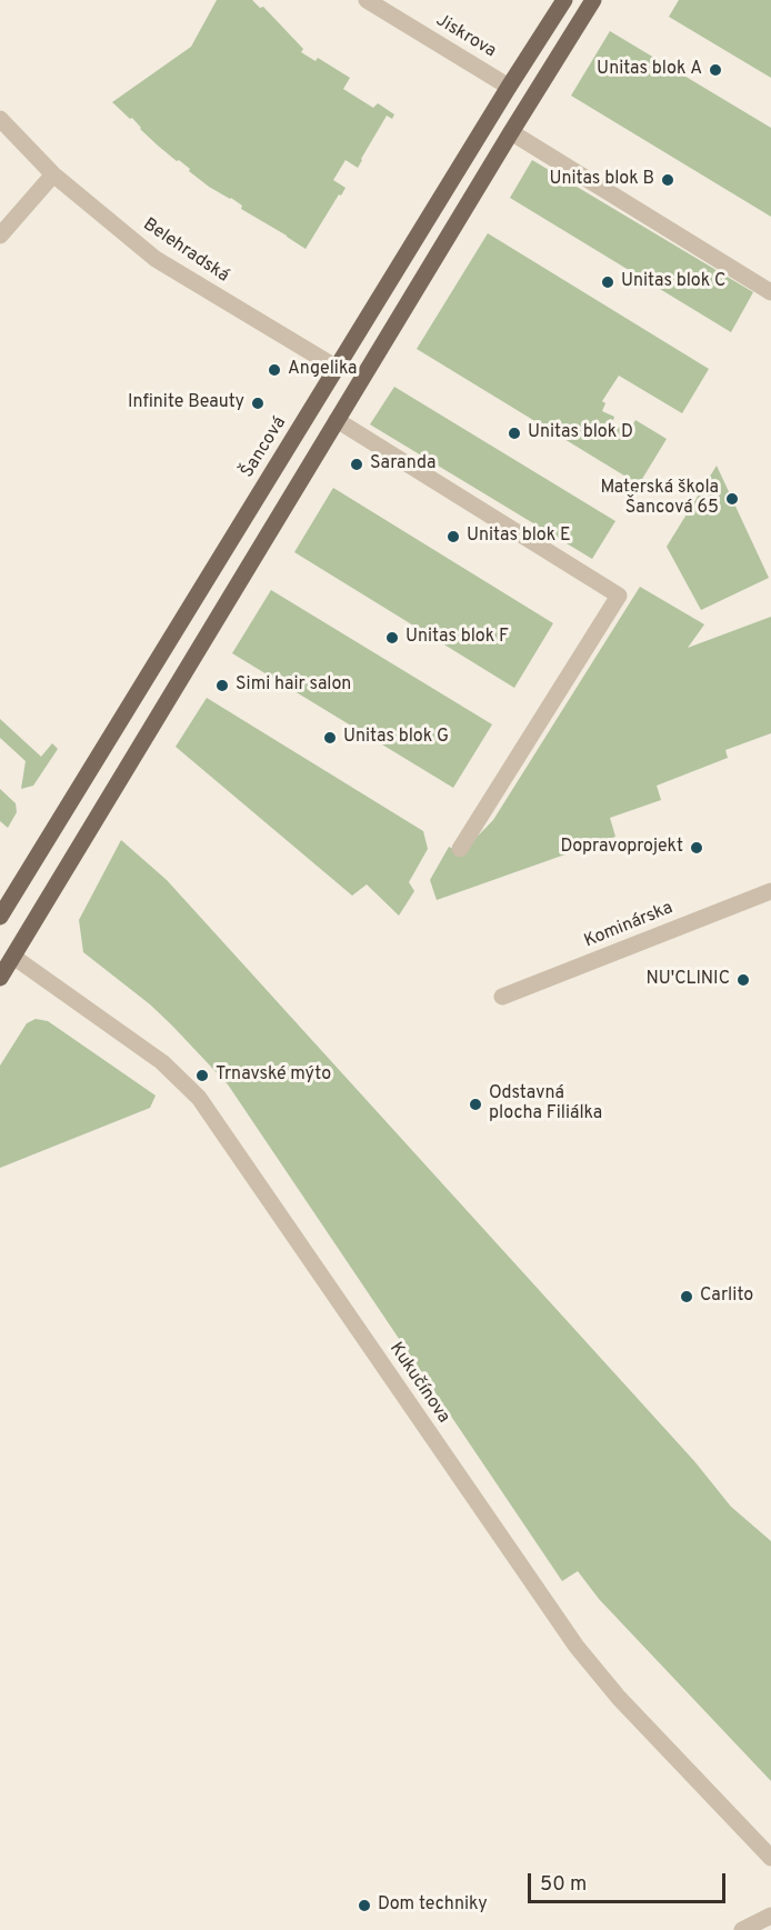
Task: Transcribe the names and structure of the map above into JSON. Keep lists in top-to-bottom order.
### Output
{
  "streets": {
    "main road": ["Šancová"],
    "street": [
      "Jiskrova",
      "Belehradská",
      "Kominárska",
      "Kukučínova"
    ]
  },
  "crossings": [
    ["Jiskrova", "Šancová"],
    ["Belehradská", "Šancová"]
  ],
  "places": [
    "Unitas blok A",
    "Unitas blok B",
    "Unitas blok C",
    "Angelika",
    "Infinite Beauty",
    "Unitas blok D",
    "Saranda",
    "Materská škola Šancová 65",
    "Unitas blok E",
    "Unitas blok F",
    "Simi hair salon",
    "Unitas blok G",
    "Dopravoprojekt",
    "NU'CLINIC",
    "Trnavské mýto",
    "Odstavná plocha Filiálka",
    "Carlito",
    "Dom techniky"
  ],
  "scale_bar": "50 m"
}
